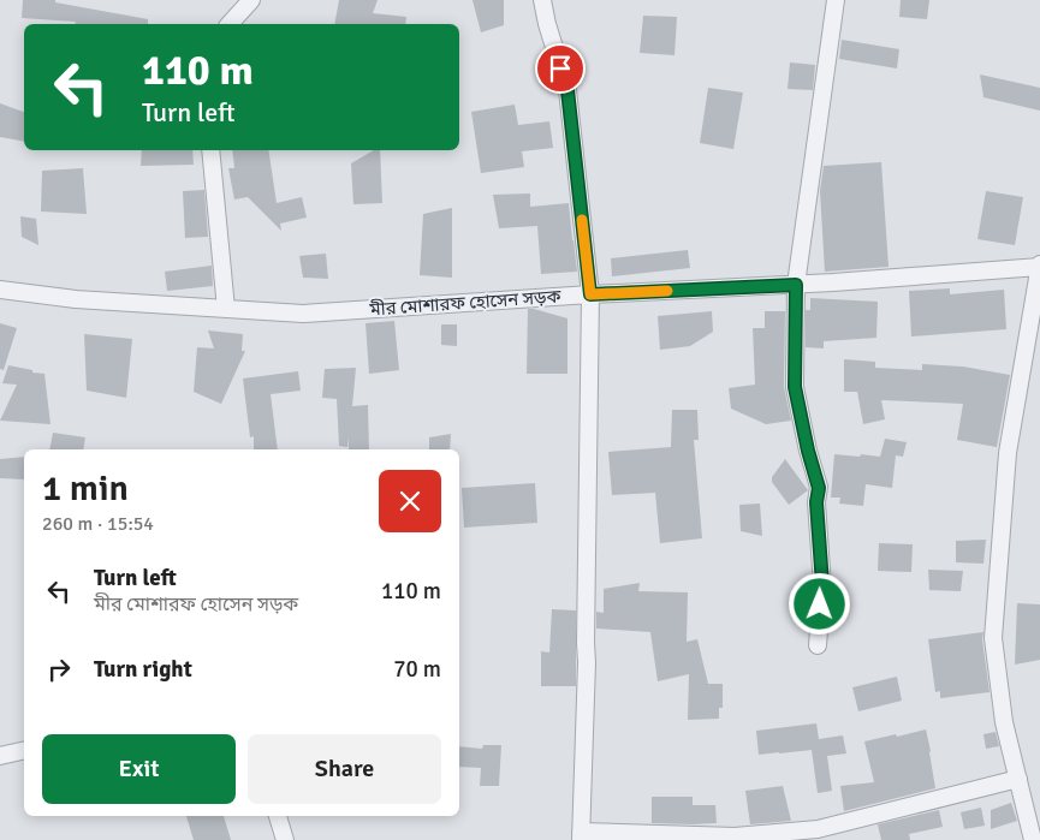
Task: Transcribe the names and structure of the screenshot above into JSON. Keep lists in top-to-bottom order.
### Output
{
  "streets": {
    "street": ["মীর মোশারফ হোসেন সড়ক"]
  },
  "page": {
    "turn": ["110 m", "Turn left"],
    "heading": ["1 min", "260 m · 15:54"],
    "list": [
      {
        "name": "Turn left",
        "note": "মীর মোশারফ হোসেন সড়ক",
        "value": "110 m"
      },
      {
        "name": "Turn right",
        "value": "70 m"
      }
    ],
    "buttons": ["Exit", "Share"]
  }
}
